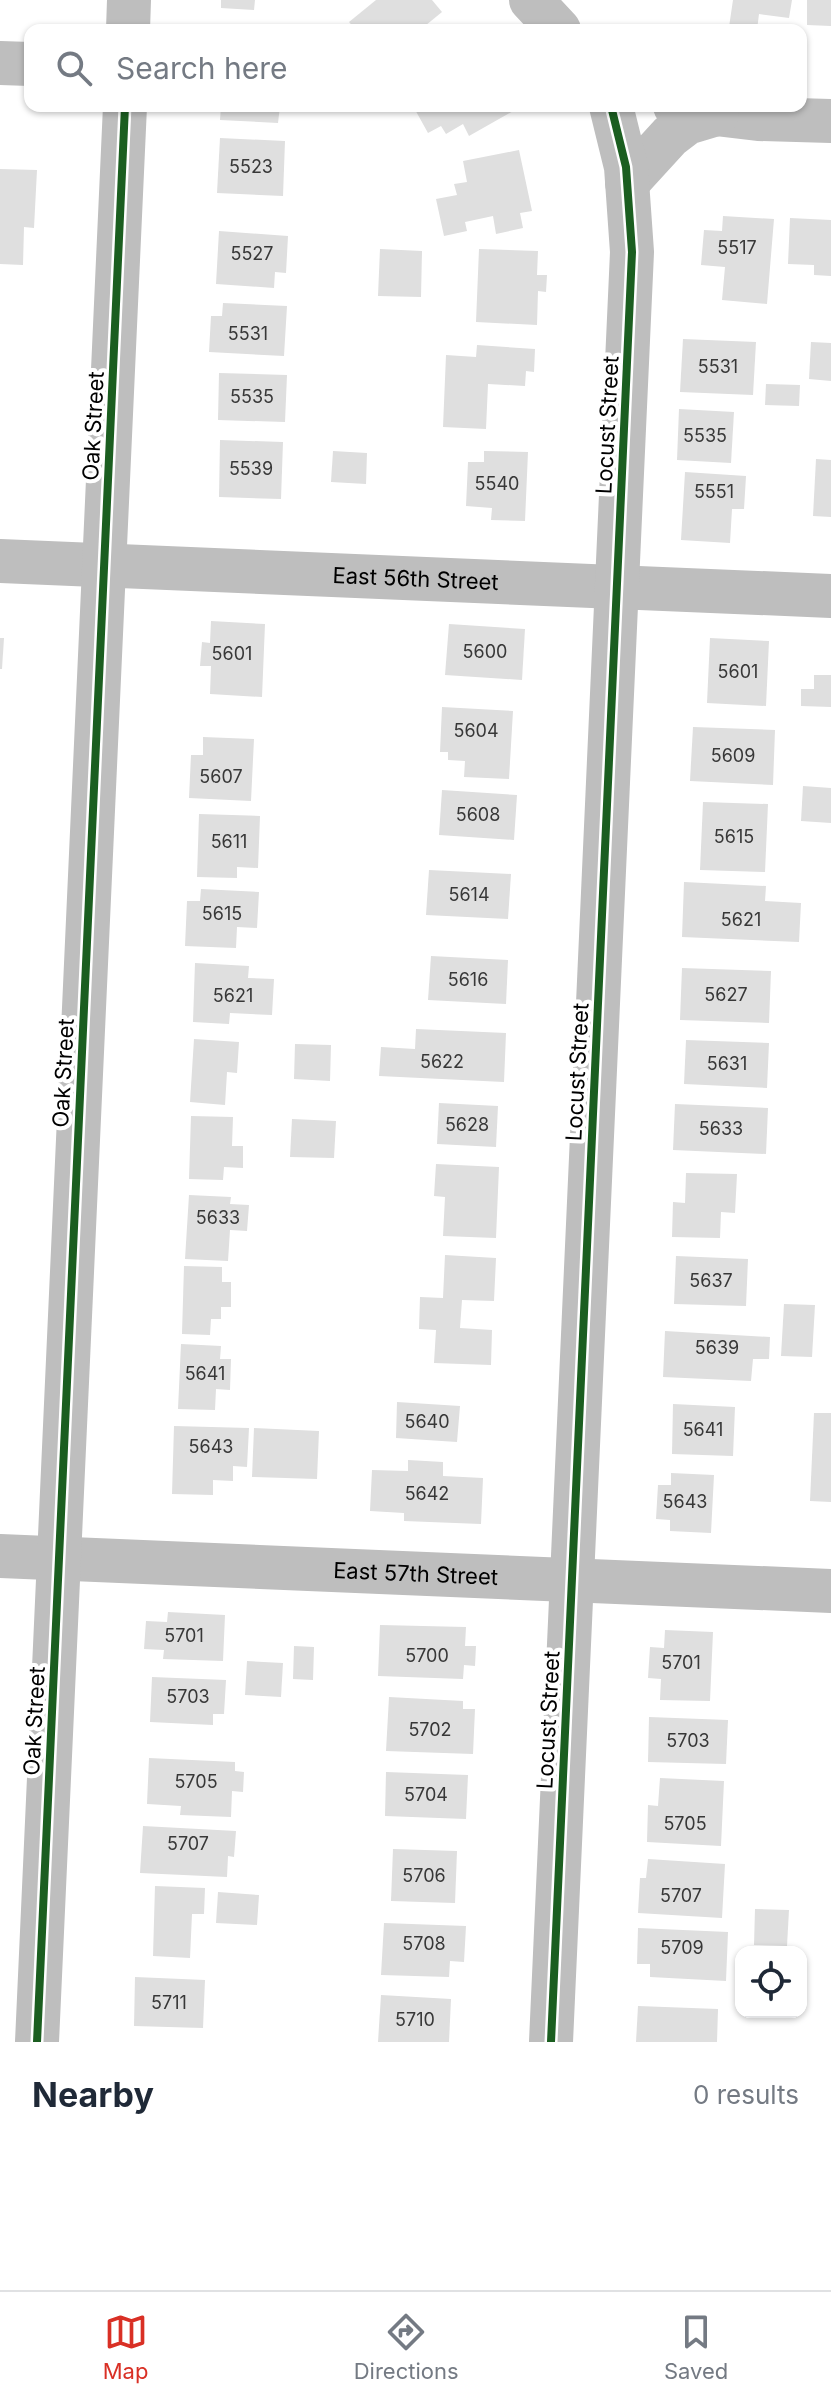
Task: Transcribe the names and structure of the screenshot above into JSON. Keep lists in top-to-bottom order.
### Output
{
  "streets": {
    "street": [
      "Locust Street",
      "Oak Street",
      "East 56th Street",
      "East 57th Street"
    ]
  },
  "crossings": [
    ["Locust Street", "East 56th Street"],
    ["Locust Street", "East 57th Street"],
    ["Oak Street", "East 56th Street"],
    ["Oak Street", "East 57th Street"]
  ],
  "house_numbers": [
    "5523",
    "5517",
    "5527",
    "5531",
    "5531",
    "5535",
    "5535",
    "5539",
    "5540",
    "5551",
    "5600",
    "5601",
    "5601",
    "5604",
    "5609",
    "5607",
    "5608",
    "5615",
    "5611",
    "5614",
    "5615",
    "5621",
    "5616",
    "5627",
    "5621",
    "5622",
    "5631",
    "5628",
    "5633",
    "5633",
    "5637",
    "5639",
    "5641",
    "5640",
    "5641",
    "5643",
    "5642",
    "5643",
    "5701",
    "5700",
    "5701",
    "5703",
    "5702",
    "5703",
    "5705",
    "5704",
    "5705",
    "5707",
    "5706",
    "5707",
    "5708",
    "5709",
    "5711",
    "5710"
  ],
  "page": {
    "search": "Search here",
    "heading": ["Nearby", "0 results"],
    "nav": ["Map", "Directions", "Saved"]
  }
}
